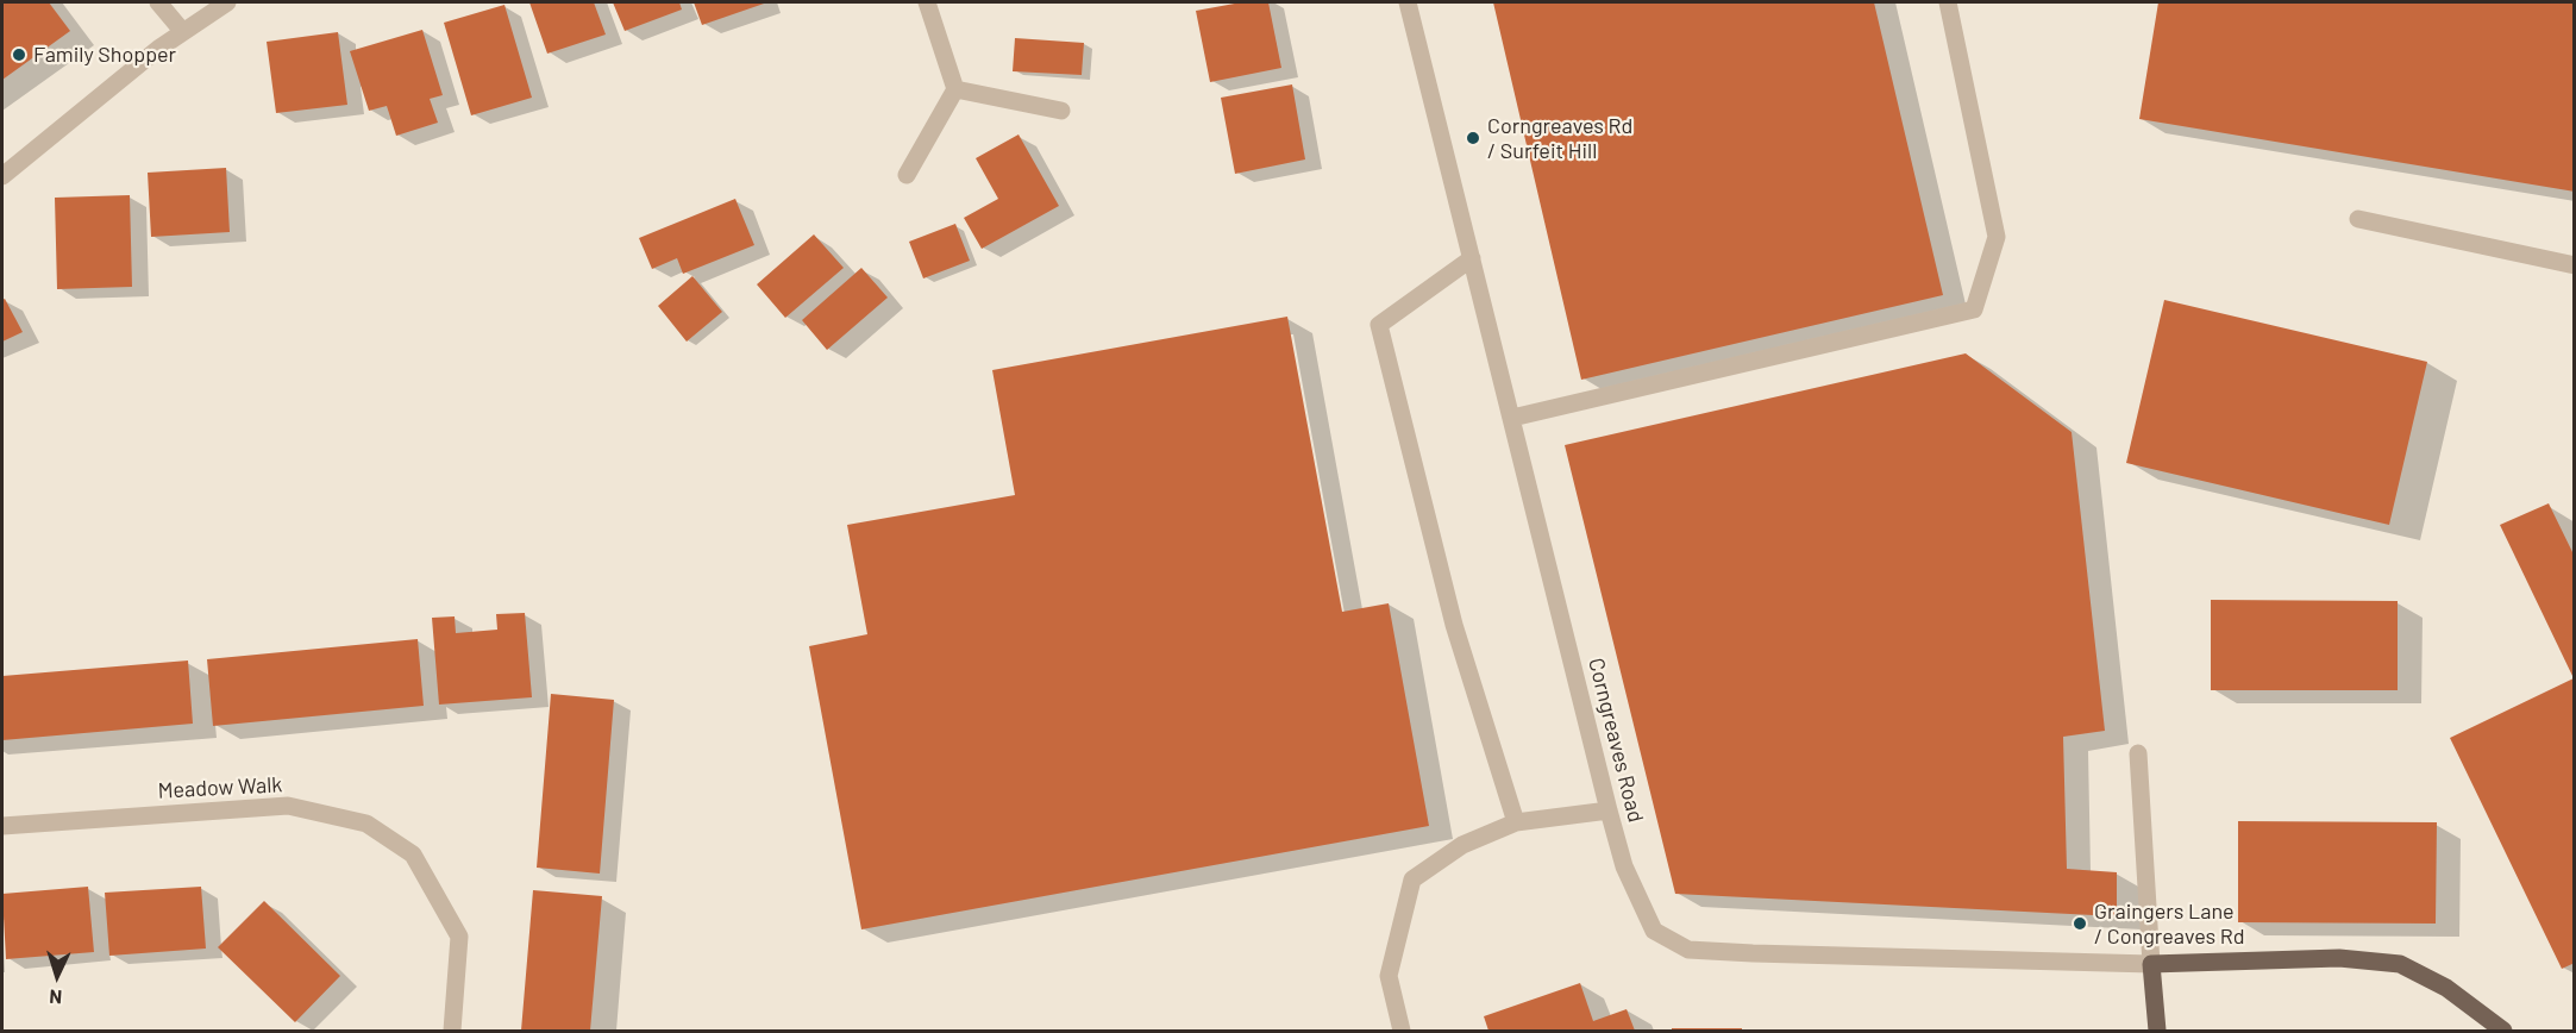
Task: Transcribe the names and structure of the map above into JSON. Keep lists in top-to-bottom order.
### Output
{
  "streets": {
    "street": ["Corngreaves Road", "Meadow Walk"]
  },
  "places": ["Family Shopper", "Corngreaves Rd / Surfeit Hill", "Graingers Lane / Congreaves Rd"],
  "north": "bottom"
}
